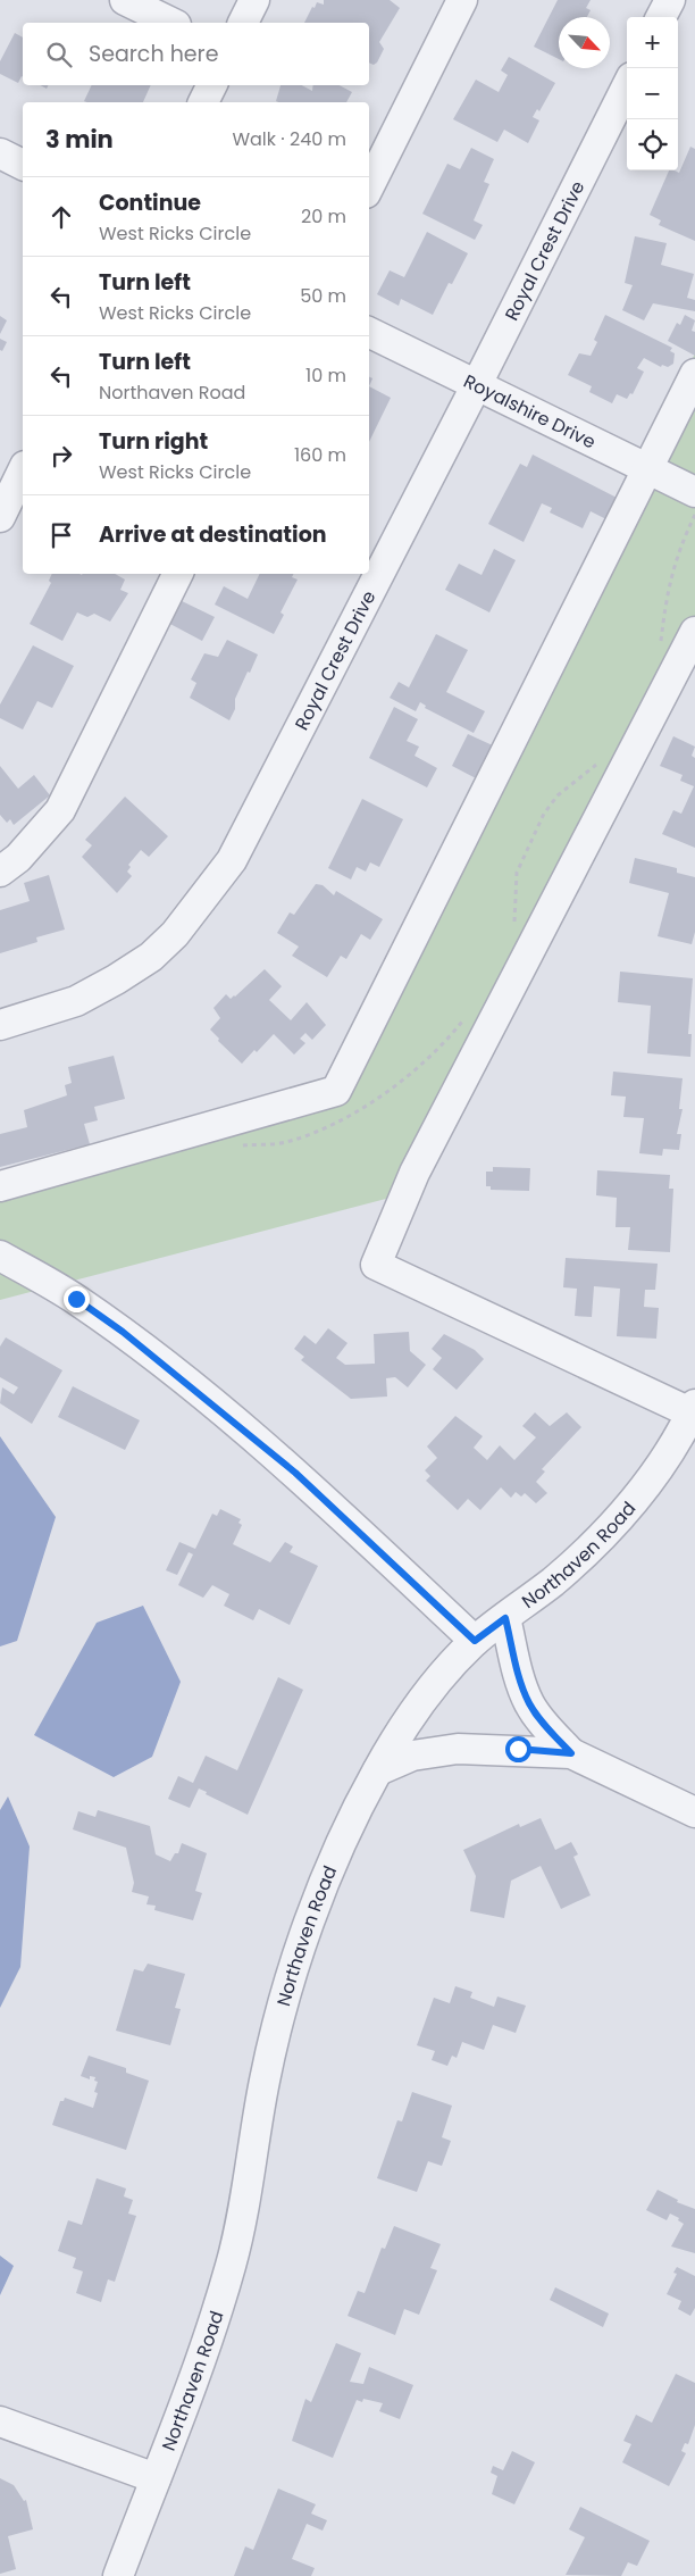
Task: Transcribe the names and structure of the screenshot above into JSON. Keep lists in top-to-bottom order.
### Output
{
  "streets": {
    "street": ["Royal Crest Drive", "Royalshire Drive", "Northaven Road"]
  },
  "crossings": [
    ["Royal Crest Drive", "Royalshire Drive"]
  ],
  "north": "bottom right",
  "page": {
    "map_buttons": ["+", "−"],
    "search": "Search here",
    "heading": ["3 min", "Walk · 240 m"],
    "list": [
      ["Continue", "West Ricks Circle", "20 m"],
      ["Turn left", "West Ricks Circle", "50 m"],
      ["Turn left", "Northaven Road", "10 m"],
      ["Turn right", "West Ricks Circle", "160 m"],
      "Arrive at destination"
    ]
  }
}
